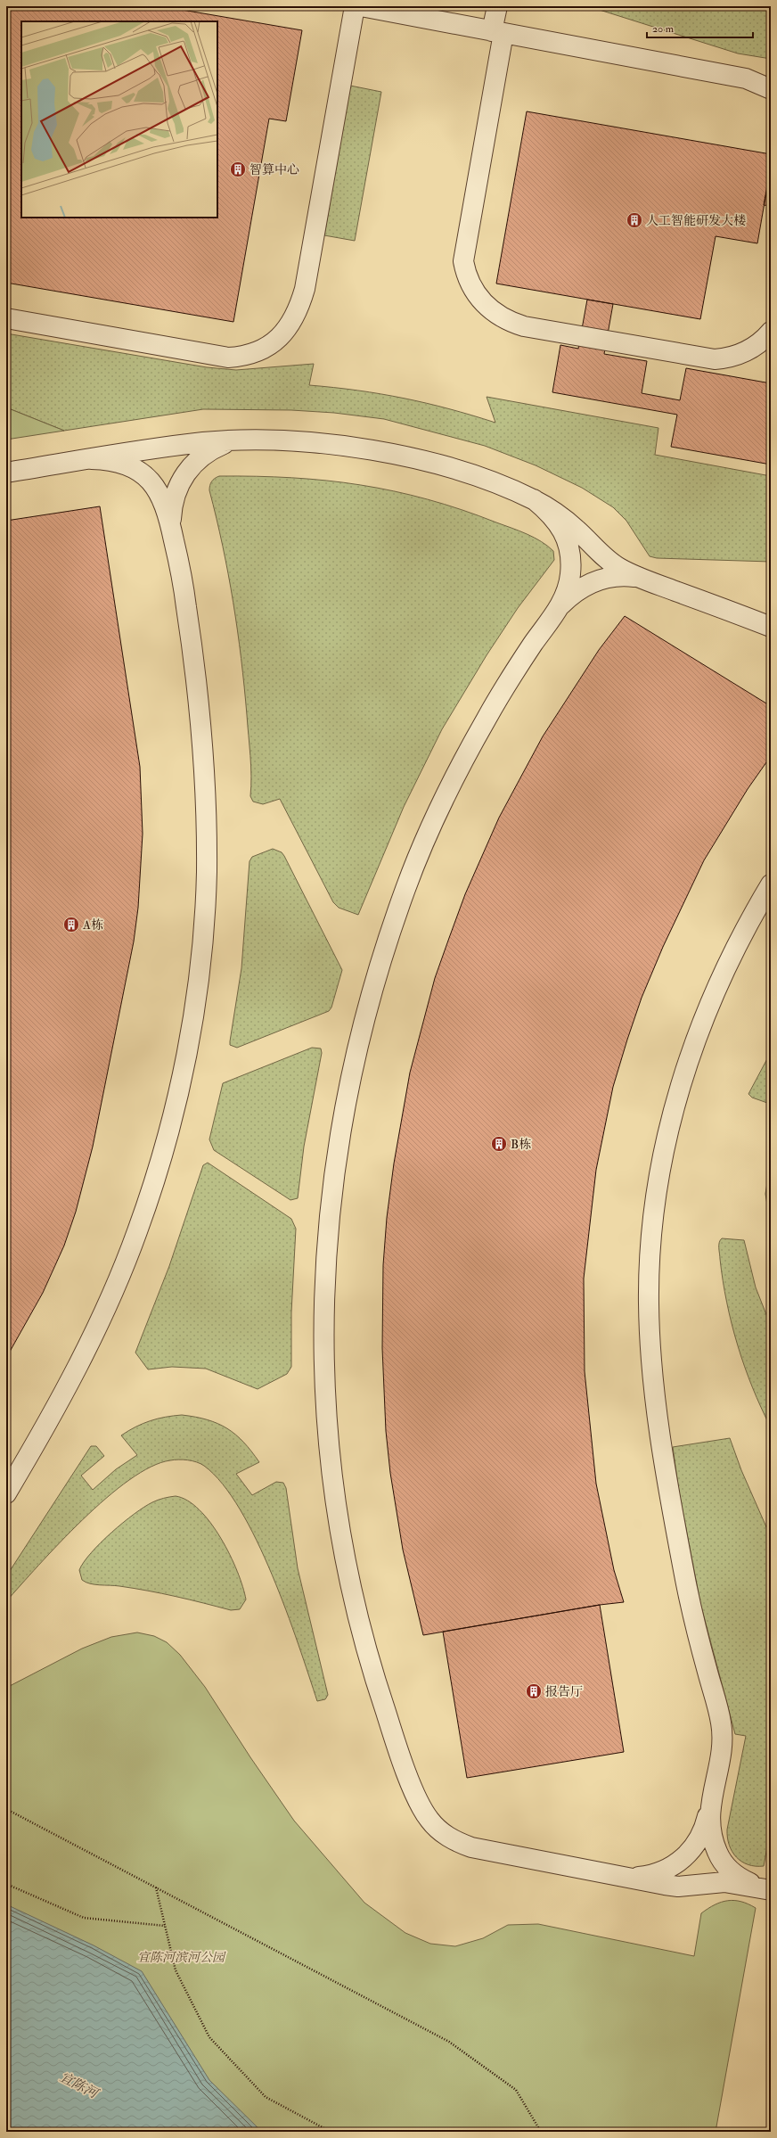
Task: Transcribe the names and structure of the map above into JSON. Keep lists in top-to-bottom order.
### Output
{
  "water": ["宜陈河"],
  "parks": ["宜陈河滨河公园"],
  "places": {
    "building": [
      "智算中心",
      "人工智能研发大楼",
      "A栋",
      "B栋",
      "报告厅"
    ]
  },
  "scale_bar": "20 m"
}
